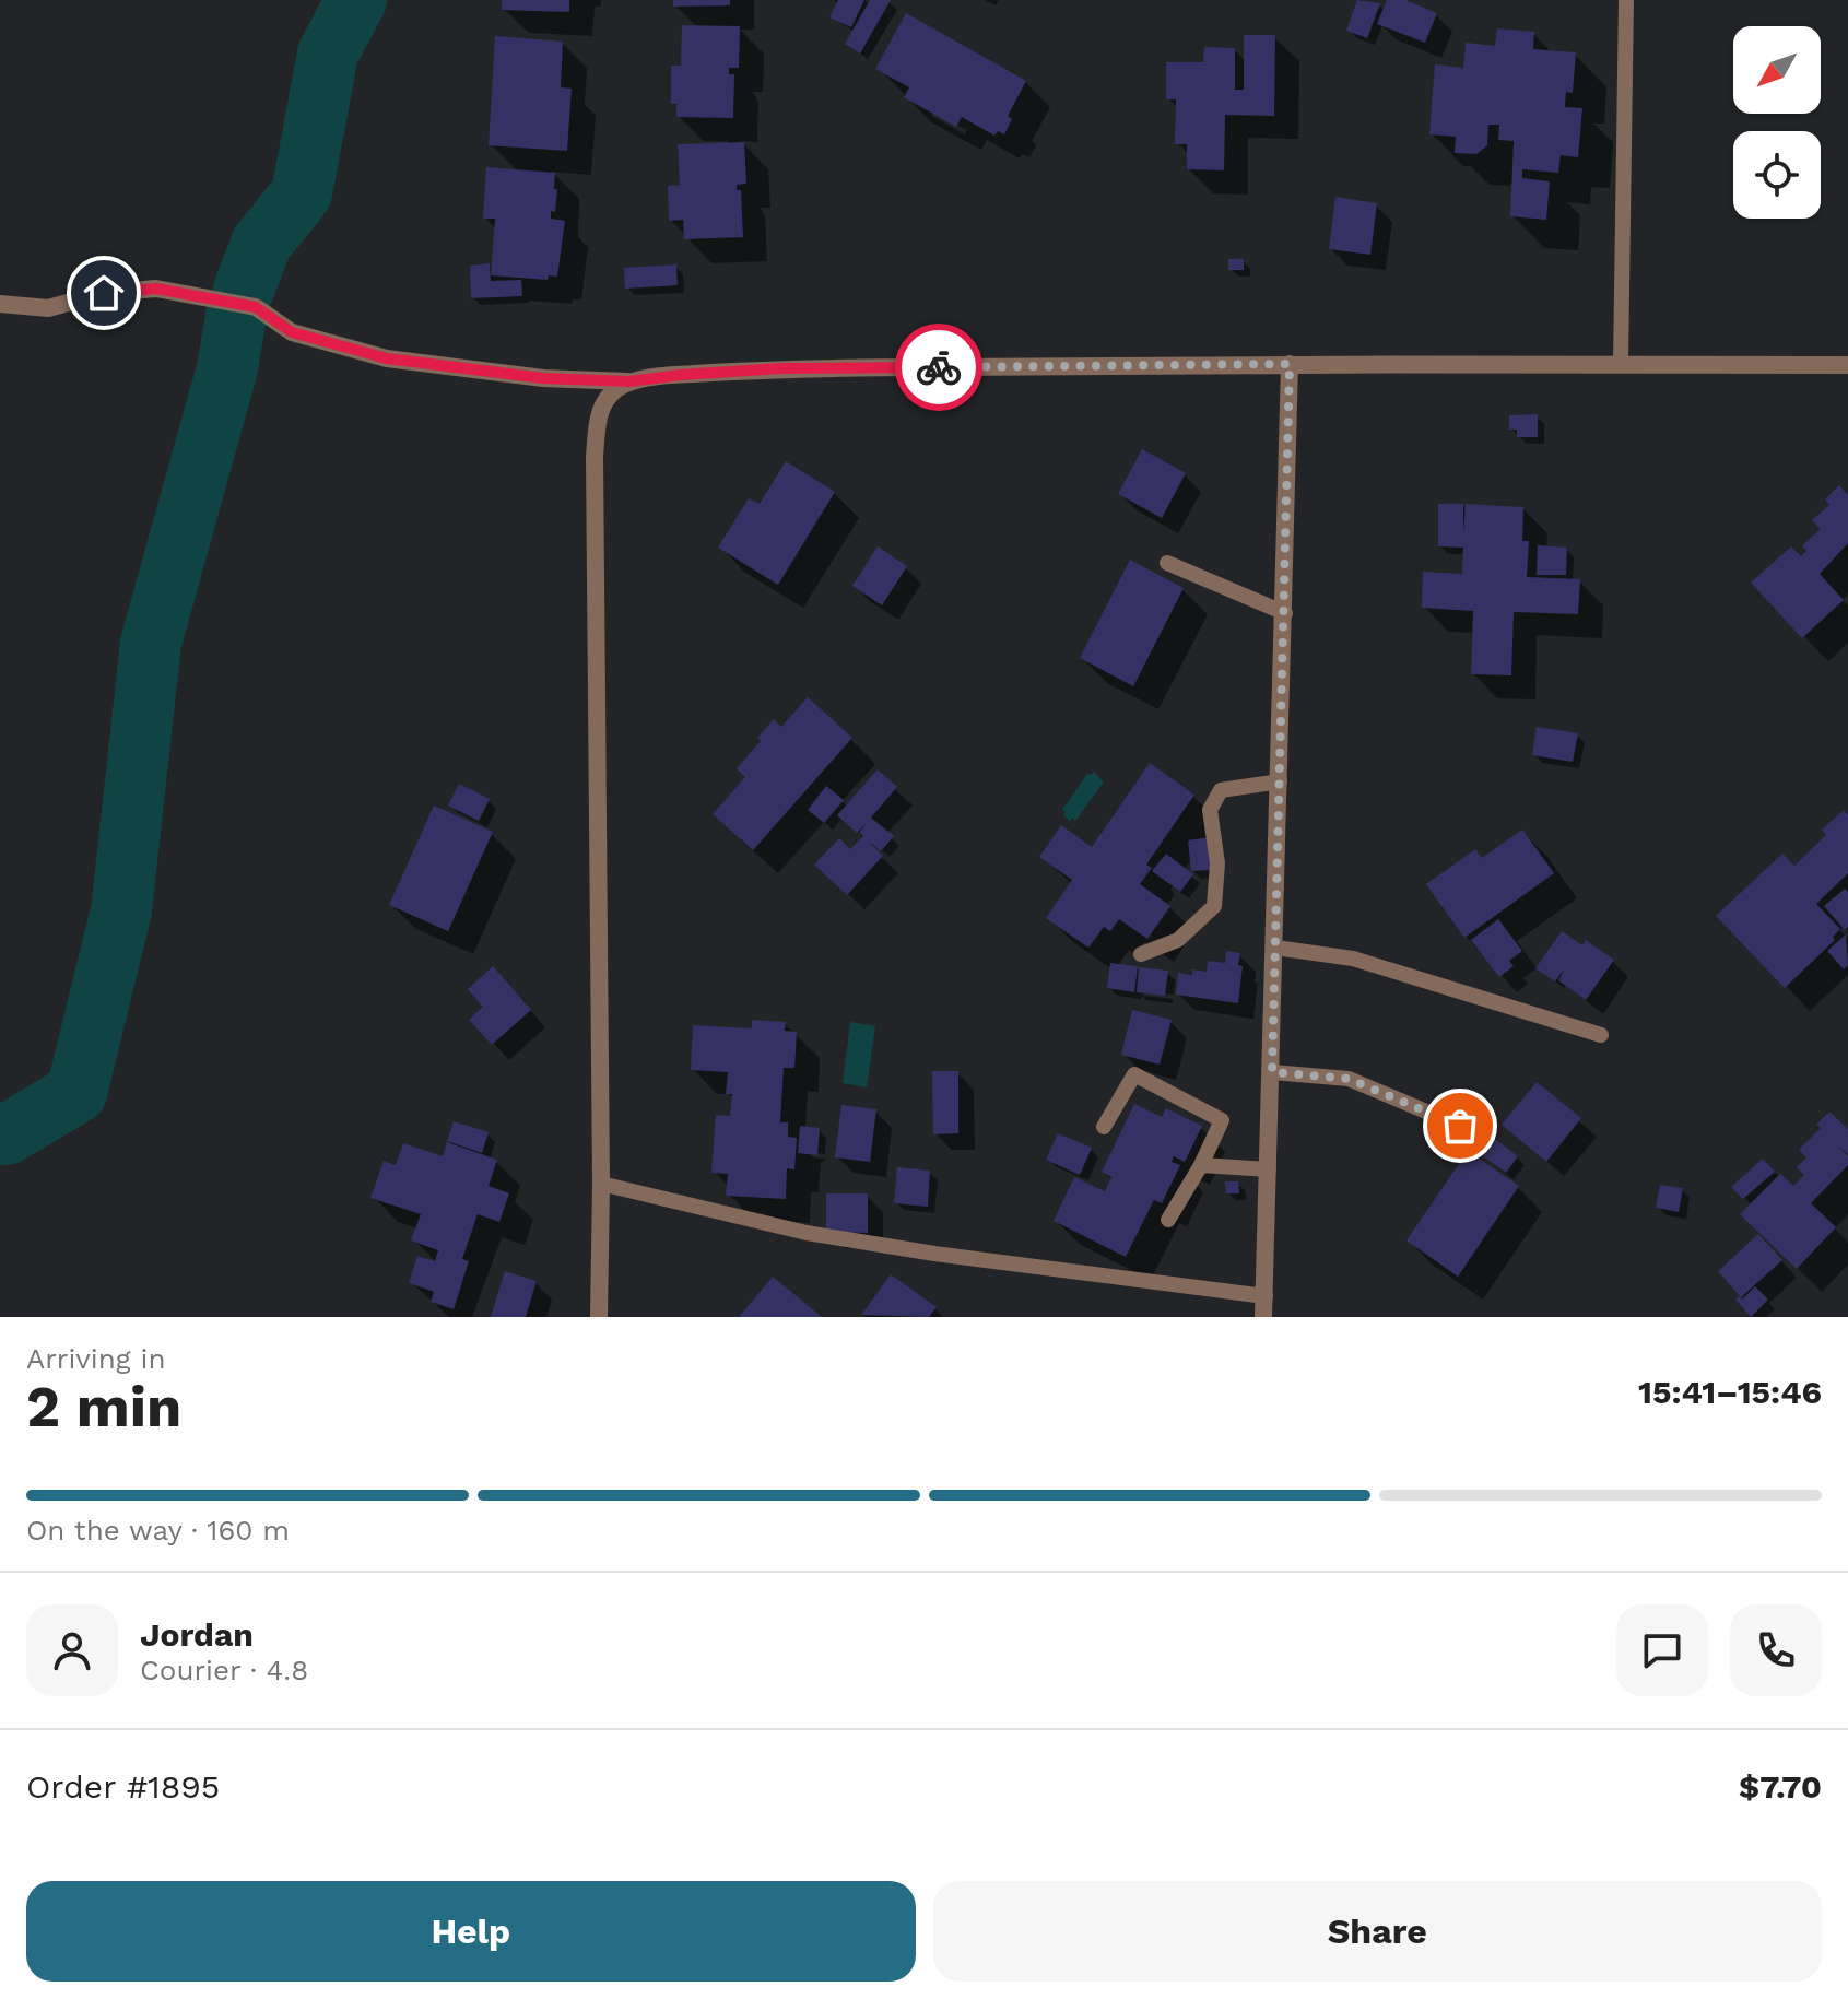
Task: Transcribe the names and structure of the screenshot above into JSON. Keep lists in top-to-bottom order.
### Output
{
  "north": "bottom left",
  "page": {
    "heading": ["2 min", "Arriving in", "15:41–15:46"],
    "panel": [
      "Jordan",
      "Courier · 4.8",
      "Order #1895",
      "$7.70"
    ],
    "bar": "On the way · 160 m",
    "buttons": ["Help", "Share"]
  }
}
